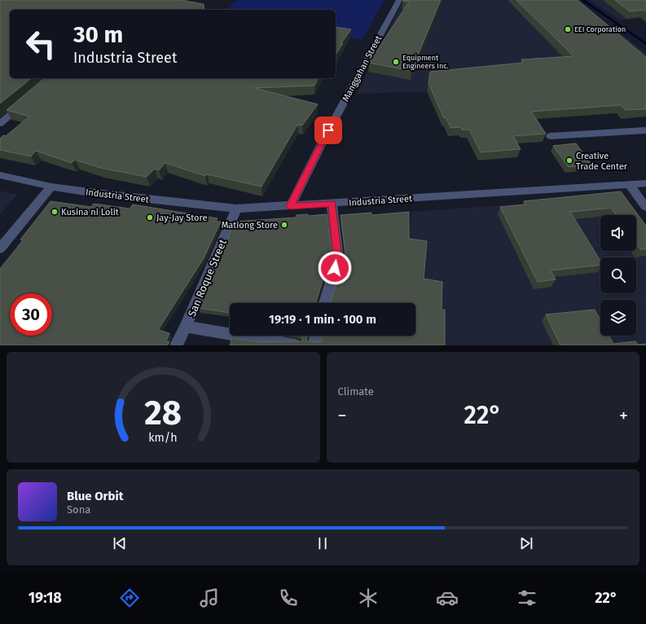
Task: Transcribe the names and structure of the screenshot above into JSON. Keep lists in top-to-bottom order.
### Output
{
  "streets": {
    "street": ["Manggahan Street", "Industria Street", "San Roque Street"]
  },
  "crossings": [
    ["Manggahan Street", "Industria Street"],
    ["Industria Street", "San Roque Street"]
  ],
  "places": [
    "EEI Corporation",
    "Equipment Engineers Inc.",
    "Creative Trade Center",
    "Kusina ni Lolit",
    "Jay-Jay Store",
    "Mationg Store"
  ],
  "page": {
    "turn": ["30 m", "Industria Street"],
    "limit": "30",
    "trip": "19:19 · 1 min · 100 m",
    "tile": "Climate",
    "heat": ["−", "22°", "+"],
    "song": ["Blue Orbit", "Sona"],
    "tabs": ["19:18", "22°"],
    "gauge": ["28", "km/h"]
  }
}
